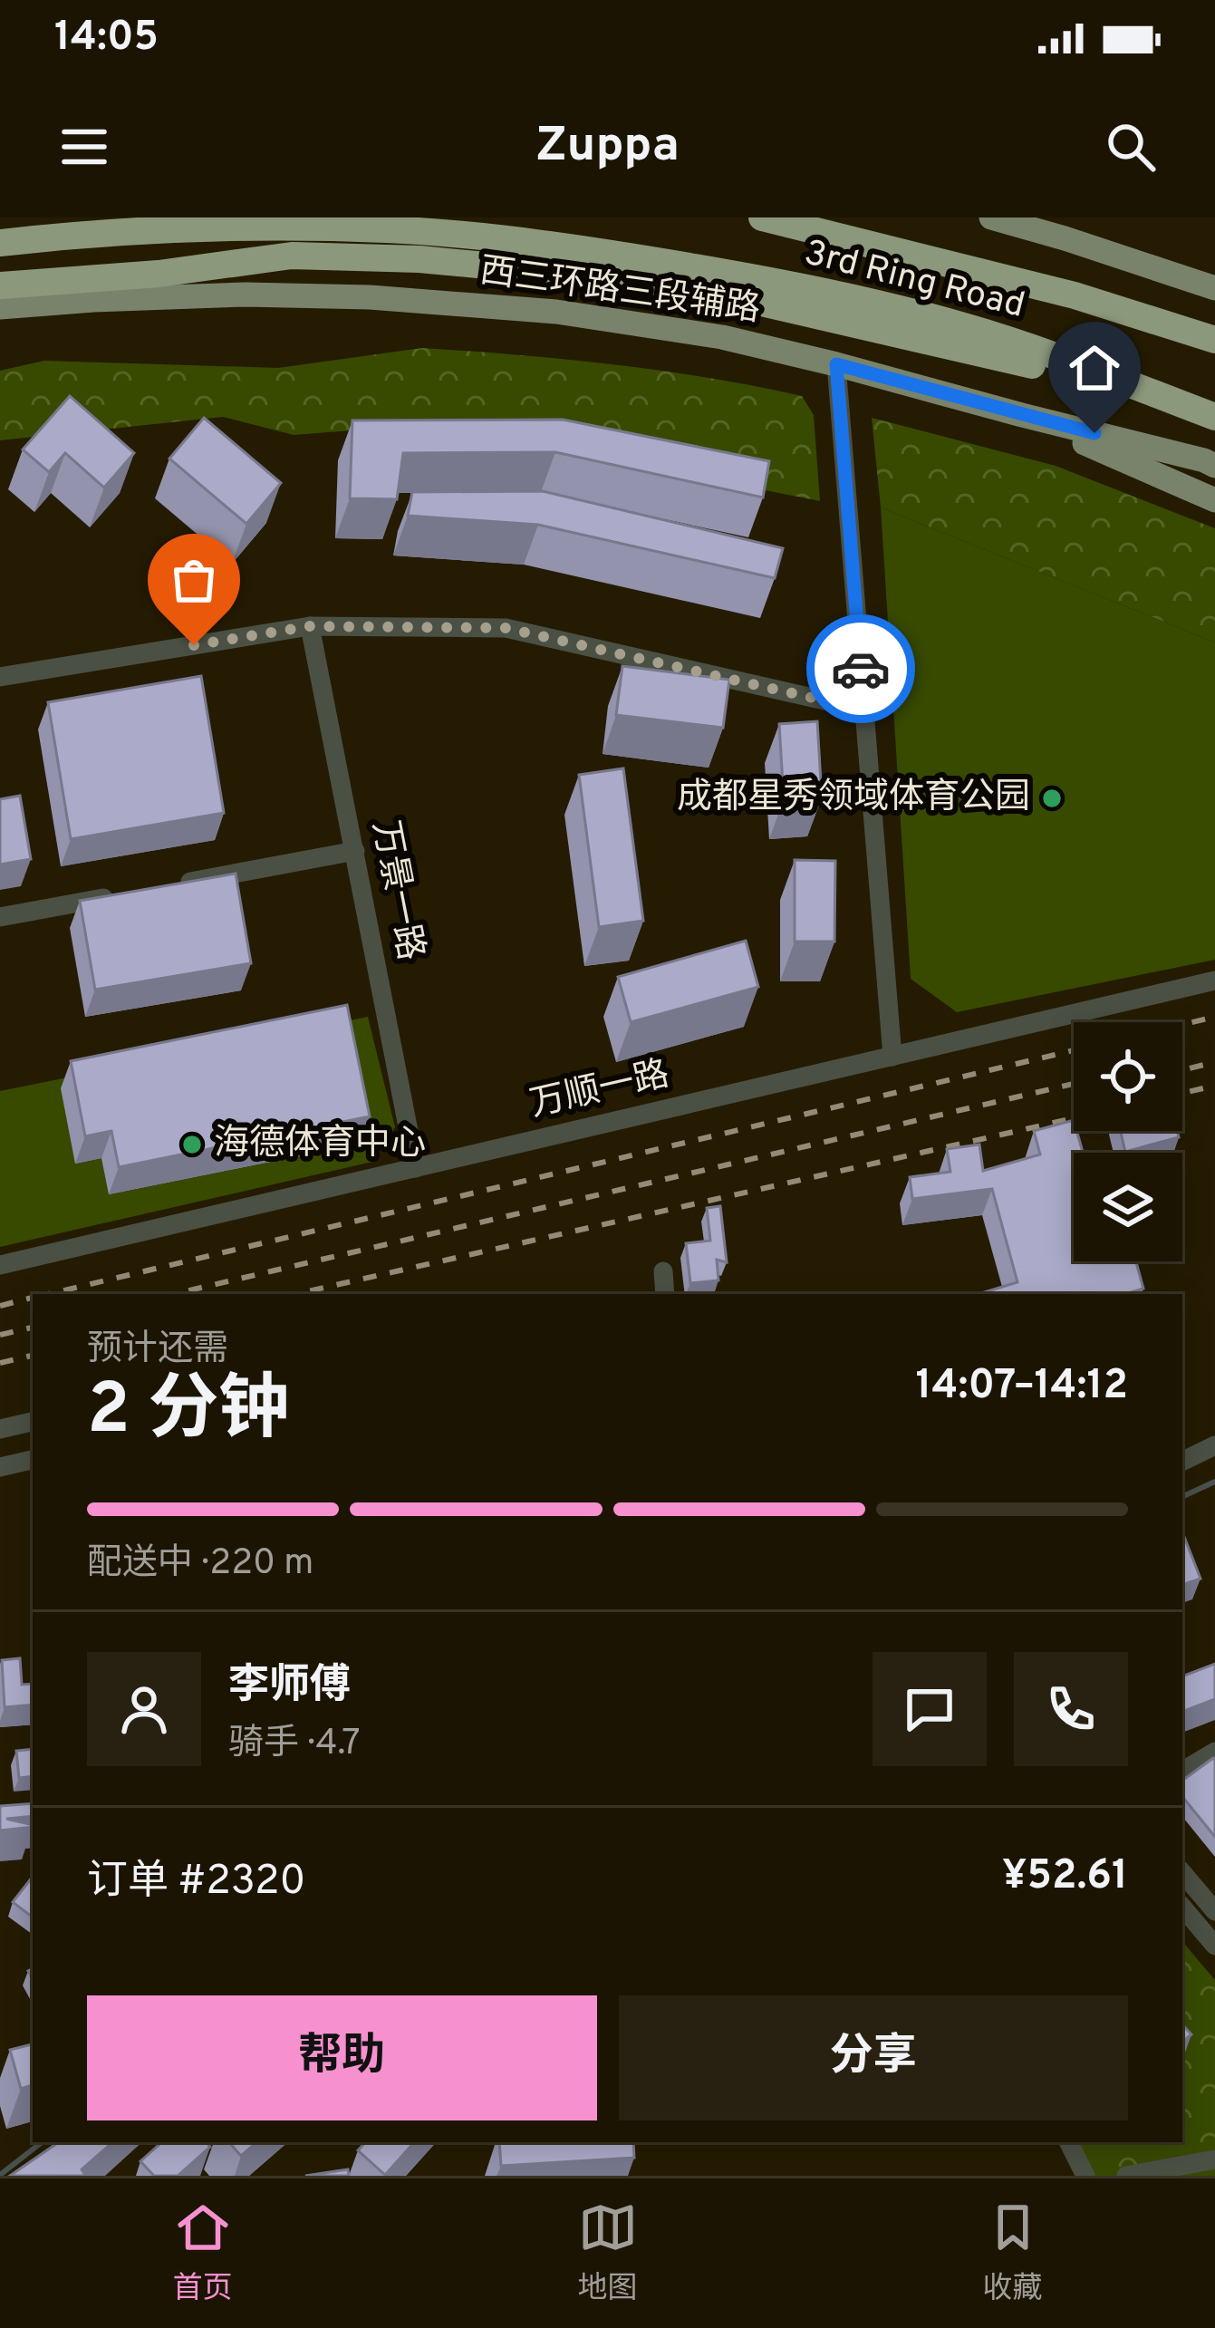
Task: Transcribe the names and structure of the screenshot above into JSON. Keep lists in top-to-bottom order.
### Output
{
  "streets": {
    "highway": ["3rd Ring Road"],
    "main road": ["西三环路三段辅路"],
    "street": ["万景一路", "万顺一路"]
  },
  "crossings": [
    ["万景一路", "万顺一路"]
  ],
  "places": ["成都星秀领域体育公园", "海德体育中心"],
  "page": {
    "status": "14:05",
    "header": "Zuppa",
    "heading": ["2 分钟", "预计还需", "14:07–14:12"],
    "panel": [
      "李师傅",
      "骑手 · 4.7",
      "订单 #2320",
      "¥52.61"
    ],
    "bar": "配送中 · 220 m",
    "buttons": ["帮助", "分享"],
    "tabs": ["首页", "地图", "收藏"]
  }
}
